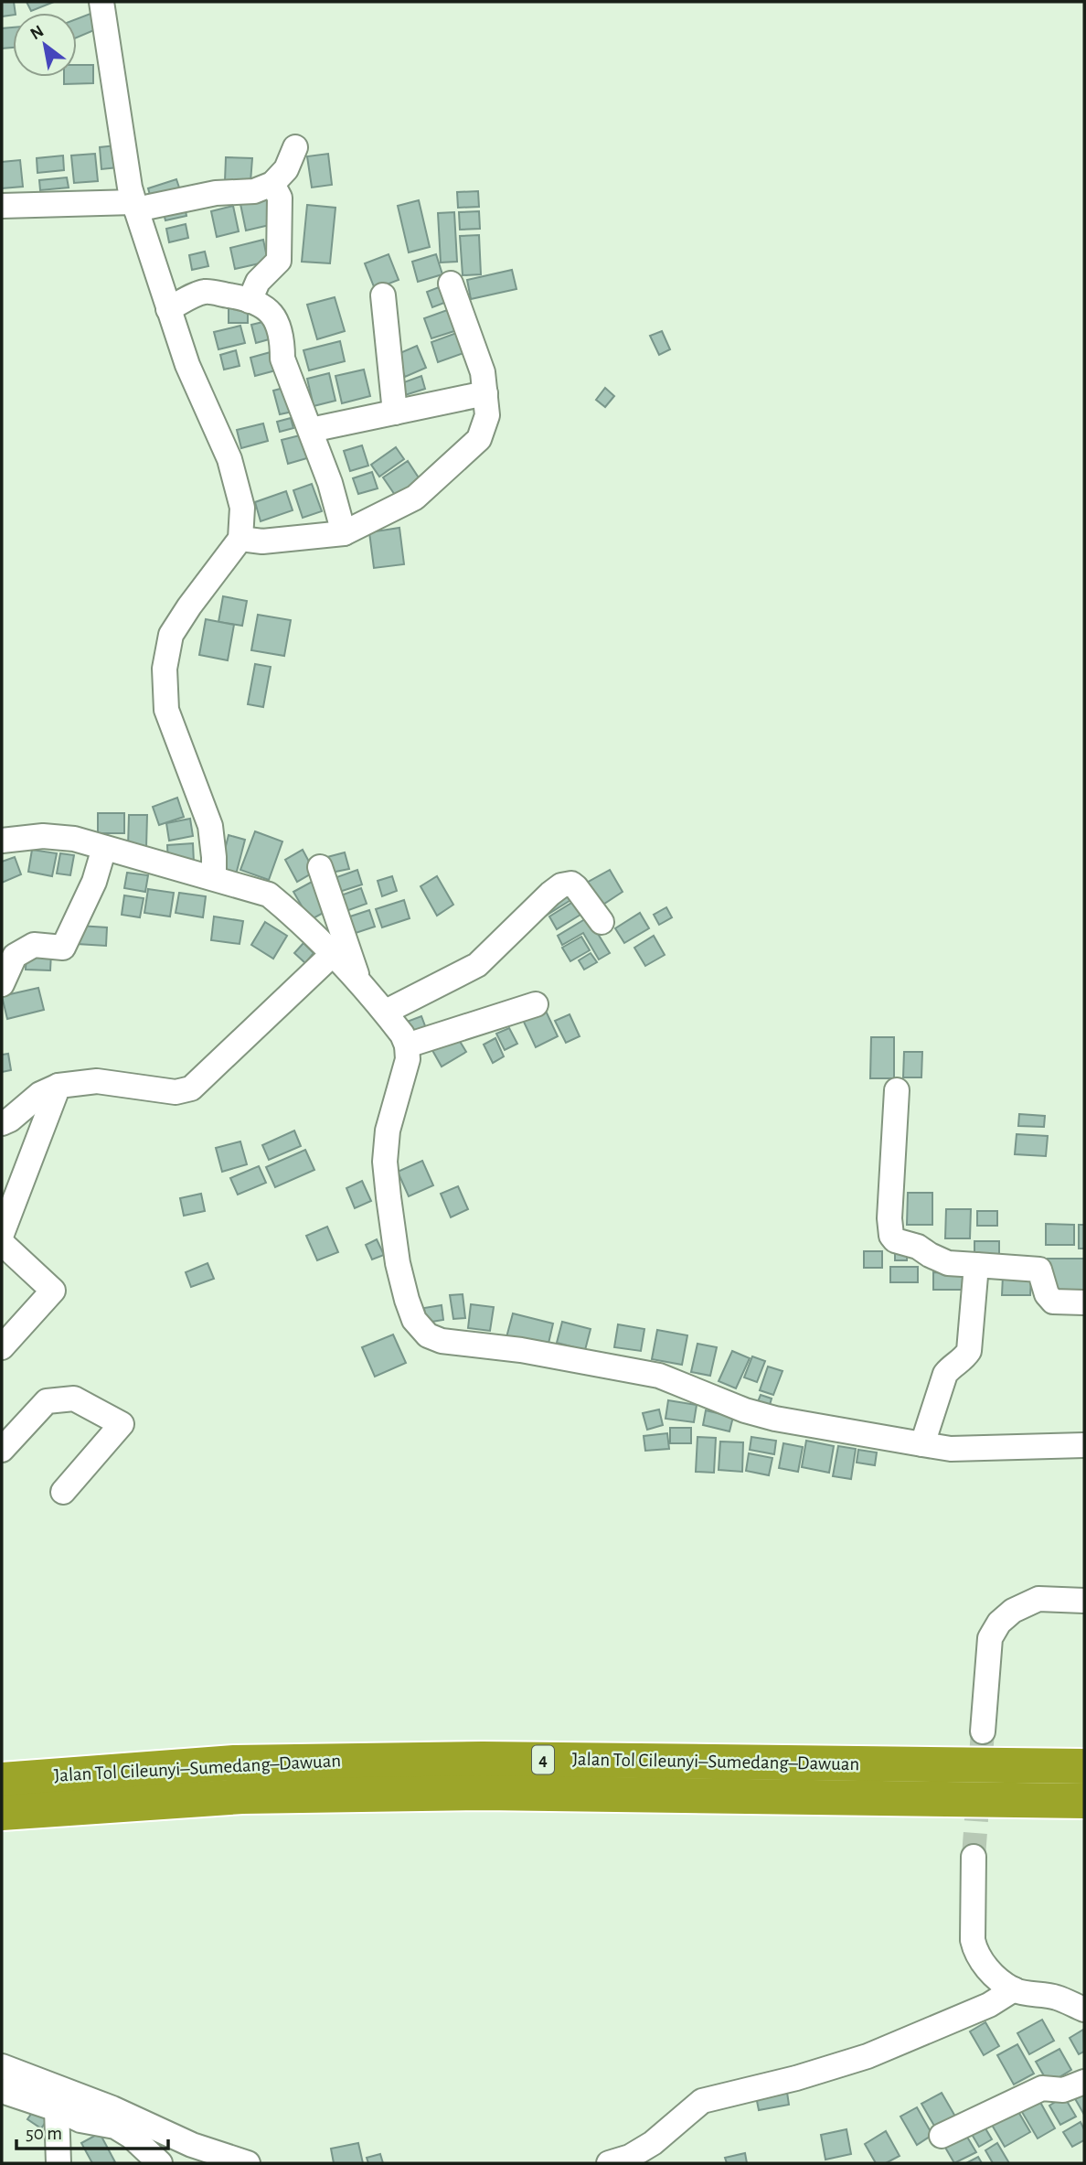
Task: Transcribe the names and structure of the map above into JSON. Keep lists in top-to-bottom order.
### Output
{
  "streets": {
    "highway": ["4", "Jalan Tol Cileunyi–Sumedang–Dawuan"]
  },
  "scale_bar": "50 m",
  "north": "top left"
}
